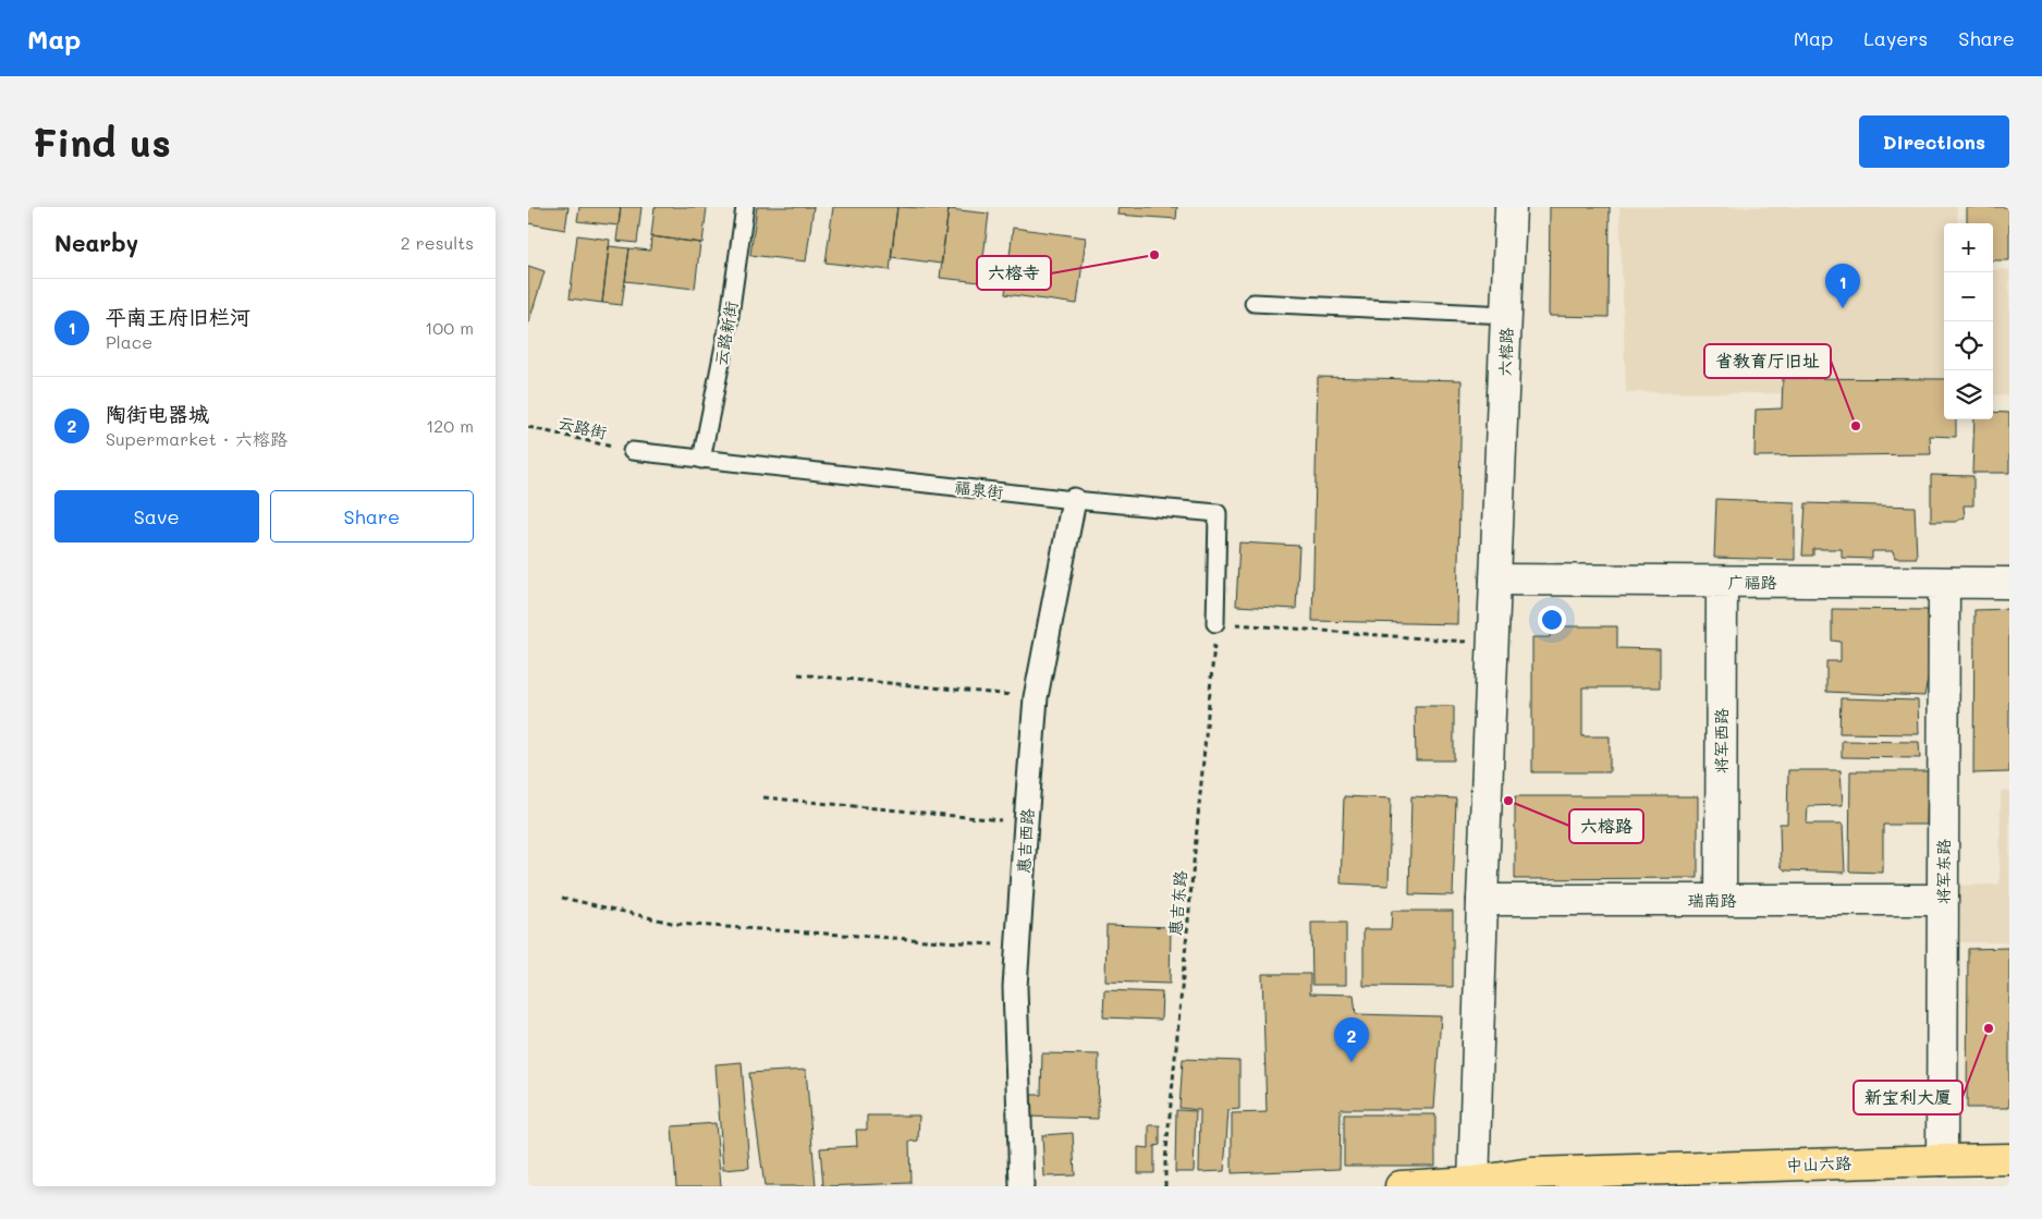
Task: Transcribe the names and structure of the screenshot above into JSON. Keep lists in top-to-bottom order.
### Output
{
  "streets": {
    "main road": ["中山六路"],
    "street": [
      "六榕路",
      "广福路",
      "将军西路",
      "惠吉西路",
      "将军东路",
      "瑞南路"
    ],
    "lane": ["云路新街", "福泉街"],
    "path": ["云路街", "惠吉东路"]
  },
  "crossings": [
    ["云路新街", "福泉街"],
    ["六榕路", "广福路"],
    ["六榕路", "瑞南路"],
    ["六榕路", "中山六路"],
    ["云路街", "福泉街"],
    ["福泉街", "惠吉西路"],
    ["福泉街", "惠吉东路"],
    ["广福路", "将军西路"],
    ["广福路", "将军东路"],
    ["将军西路", "瑞南路"],
    ["将军东路", "瑞南路"],
    ["将军东路", "中山六路"]
  ],
  "places": [
    "六榕寺",
    "省教育厅旧址",
    "六榕路",
    "新宝利大厦"
  ],
  "page": {
    "header": "Map",
    "nav": ["Map", "Layers", "Share"],
    "buttons": [
      "Directions",
      ["Save", "Share"]
    ],
    "title": "Find us",
    "heading": ["Nearby", "2 results"],
    "map_buttons": ["+", "−"],
    "pins": ["1", "2"],
    "list": [
      {
        "mark": "1",
        "name": "平南王府旧栏河",
        "note": "Place",
        "value": "100 m"
      },
      {
        "mark": "2",
        "name": "陶街电器城",
        "note": "Supermarket · 六榕路",
        "value": "120 m"
      }
    ]
  }
}
